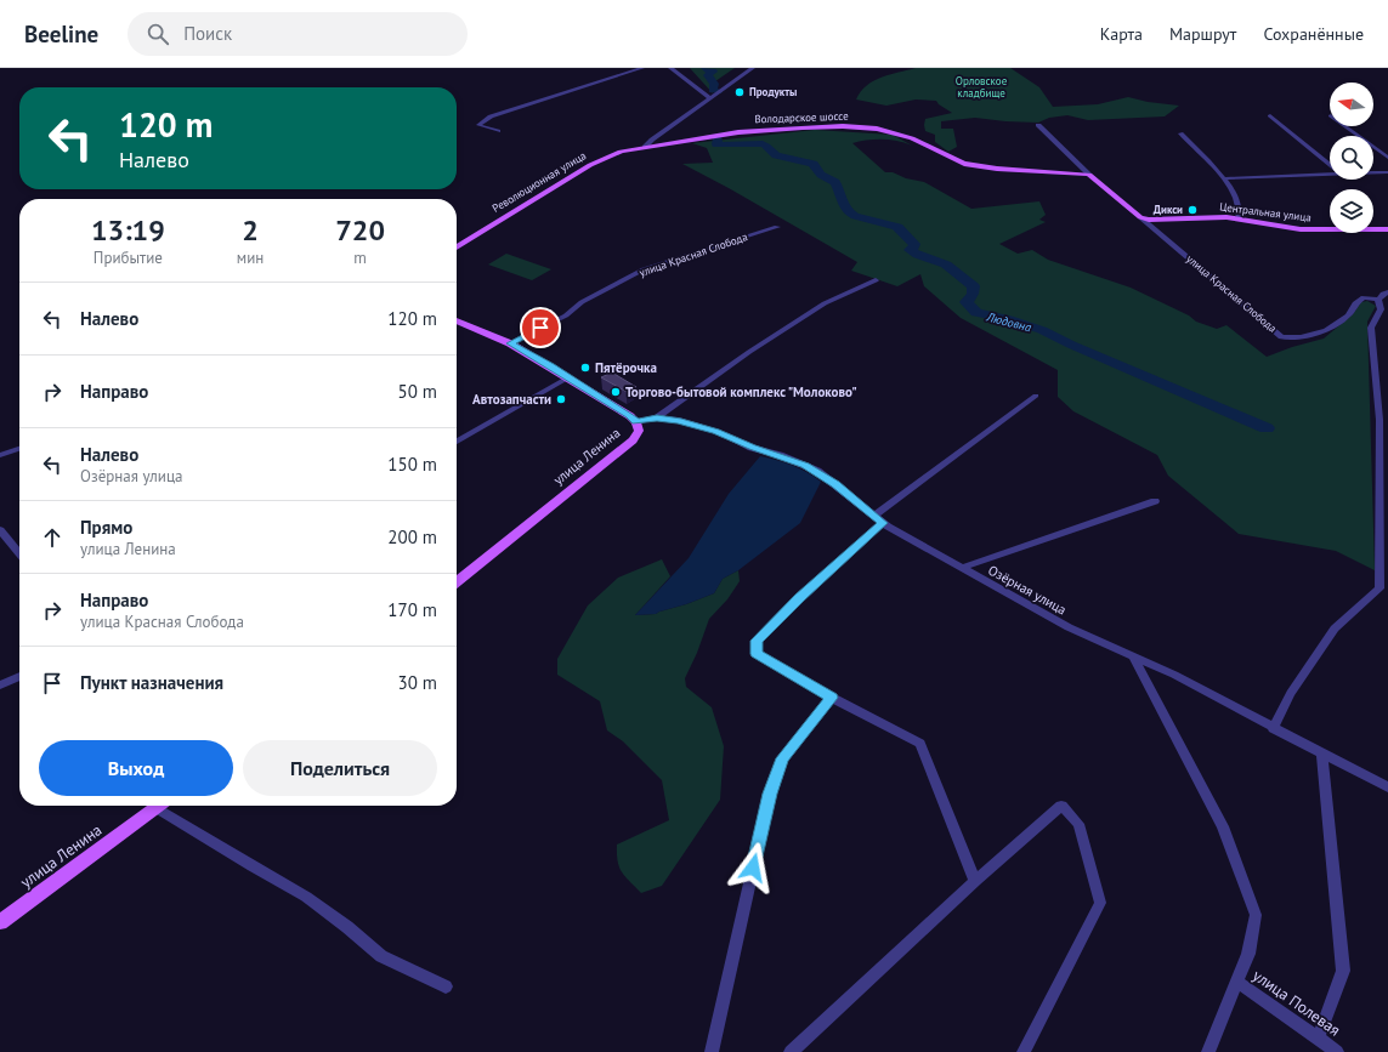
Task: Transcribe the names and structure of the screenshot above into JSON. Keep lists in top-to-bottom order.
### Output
{
  "streets": {
    "main road": [
      "Володарское шоссе",
      "Революционная улица",
      "Центральная улица",
      "улица Ленина"
    ],
    "street": ["улица Красная Слобода", "Озёрная улица", "улица Полевая"]
  },
  "crossings": [
    ["Володарское шоссе", "Революционная улица"],
    ["Центральная улица", "улица Красная Слобода"],
    ["улица Красная Слобода", "улица Ленина"]
  ],
  "water": ["Людовна"],
  "parks": ["Орловское кладбище"],
  "places": [
    "Продукты",
    "Дикси",
    "Пятёрочка",
    "Торгово-бытовой комплекс \"Молоково\"",
    "Автозапчасти"
  ],
  "north": "left",
  "page": {
    "header": "Beeline",
    "search": "Поиск",
    "nav": ["Карта", "Маршрут", "Сохранённые"],
    "turn": ["120 m", "Налево"],
    "eta": [
      "13:19",
      "Прибытие",
      "2",
      "мин",
      "720",
      "m"
    ],
    "list": [
      {
        "name": "Налево",
        "value": "120 m"
      },
      {
        "name": "Направо",
        "value": "50 m"
      },
      {
        "name": "Налево",
        "note": "Озёрная улица",
        "value": "150 m"
      },
      {
        "name": "Прямо",
        "note": "улица Ленина",
        "value": "200 m"
      },
      {
        "name": "Направо",
        "note": "улица Красная Слобода",
        "value": "170 m"
      },
      {
        "name": "Пункт назначения",
        "value": "30 m"
      }
    ],
    "buttons": ["Выход", "Поделиться"]
  }
}
